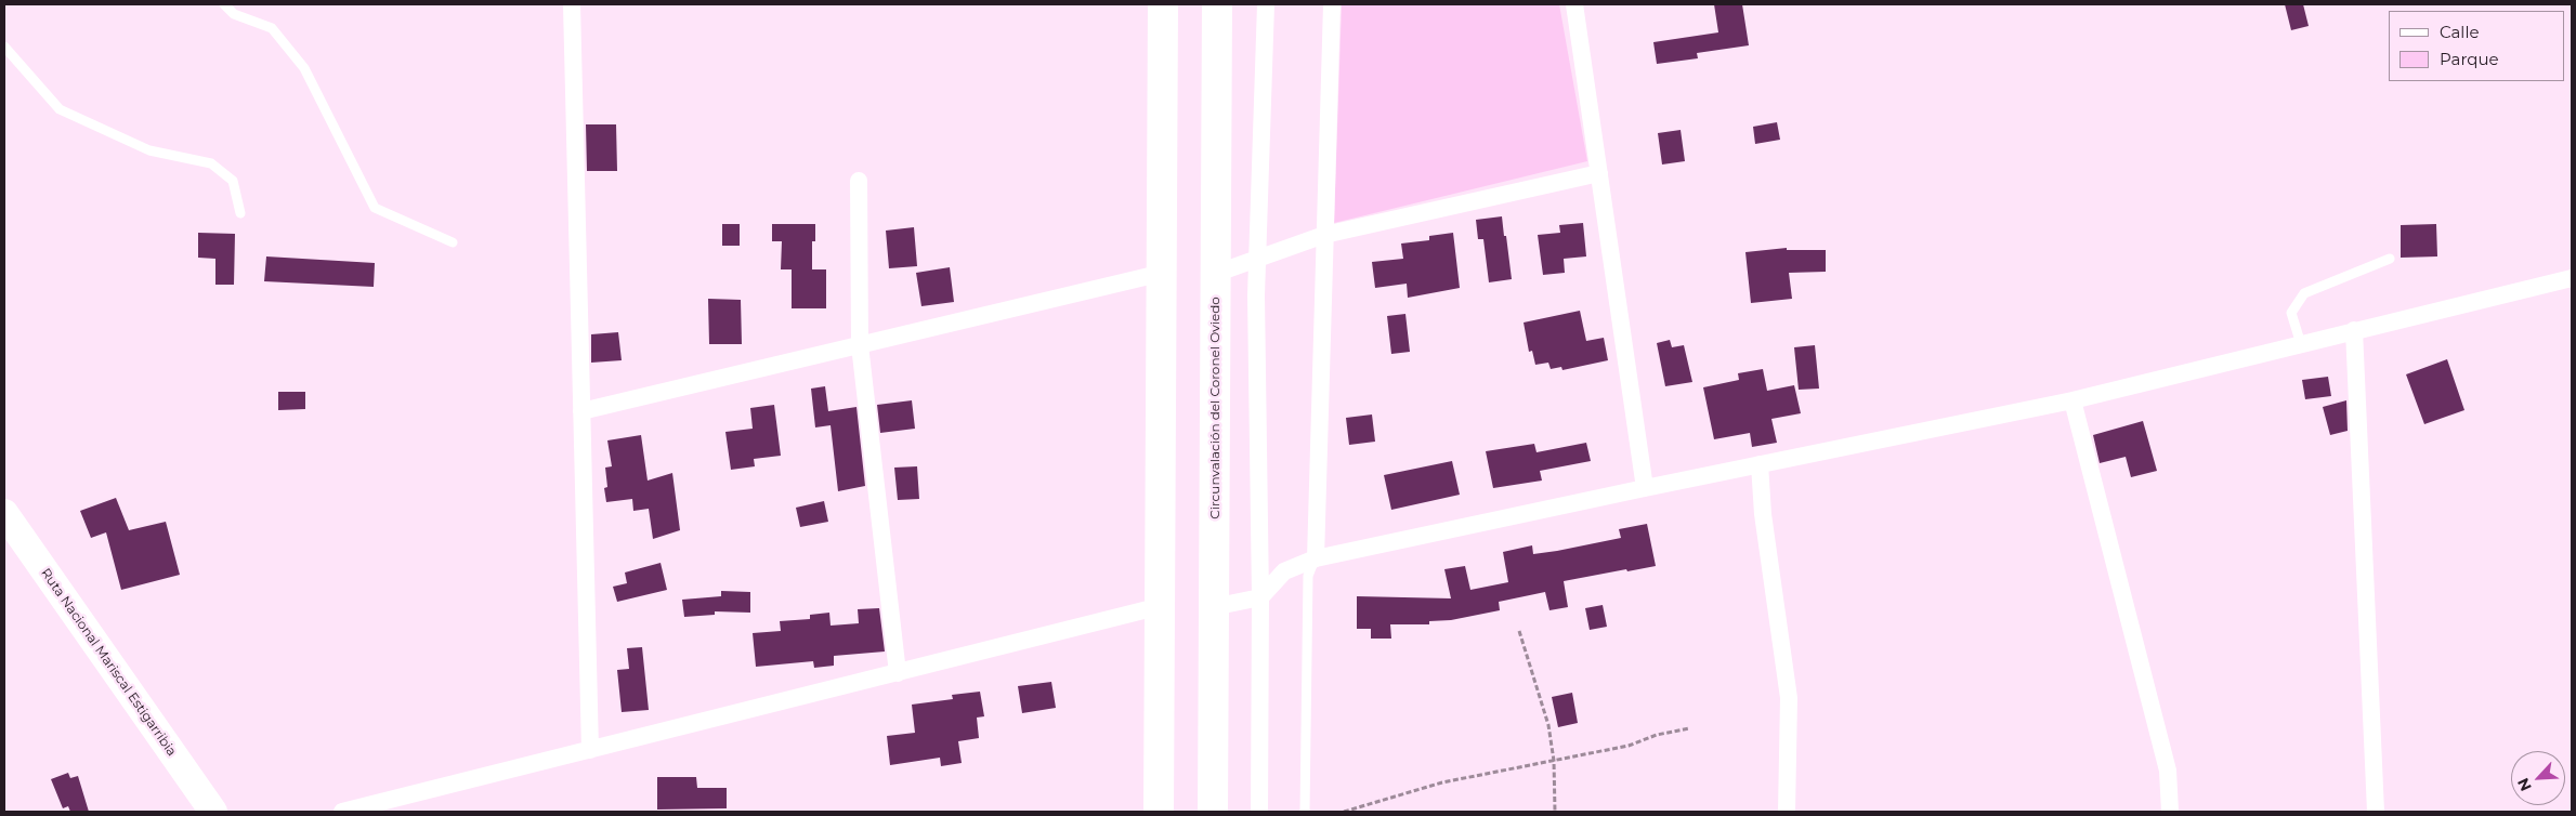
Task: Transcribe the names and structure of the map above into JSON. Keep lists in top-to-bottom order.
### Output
{
  "streets": {
    "highway": ["Circunvalación del Coronel Oviedo"],
    "main road": ["Ruta Nacional Mariscal Estigarribia"]
  },
  "legend": ["Calle", "Parque"],
  "north": "bottom left"
}
